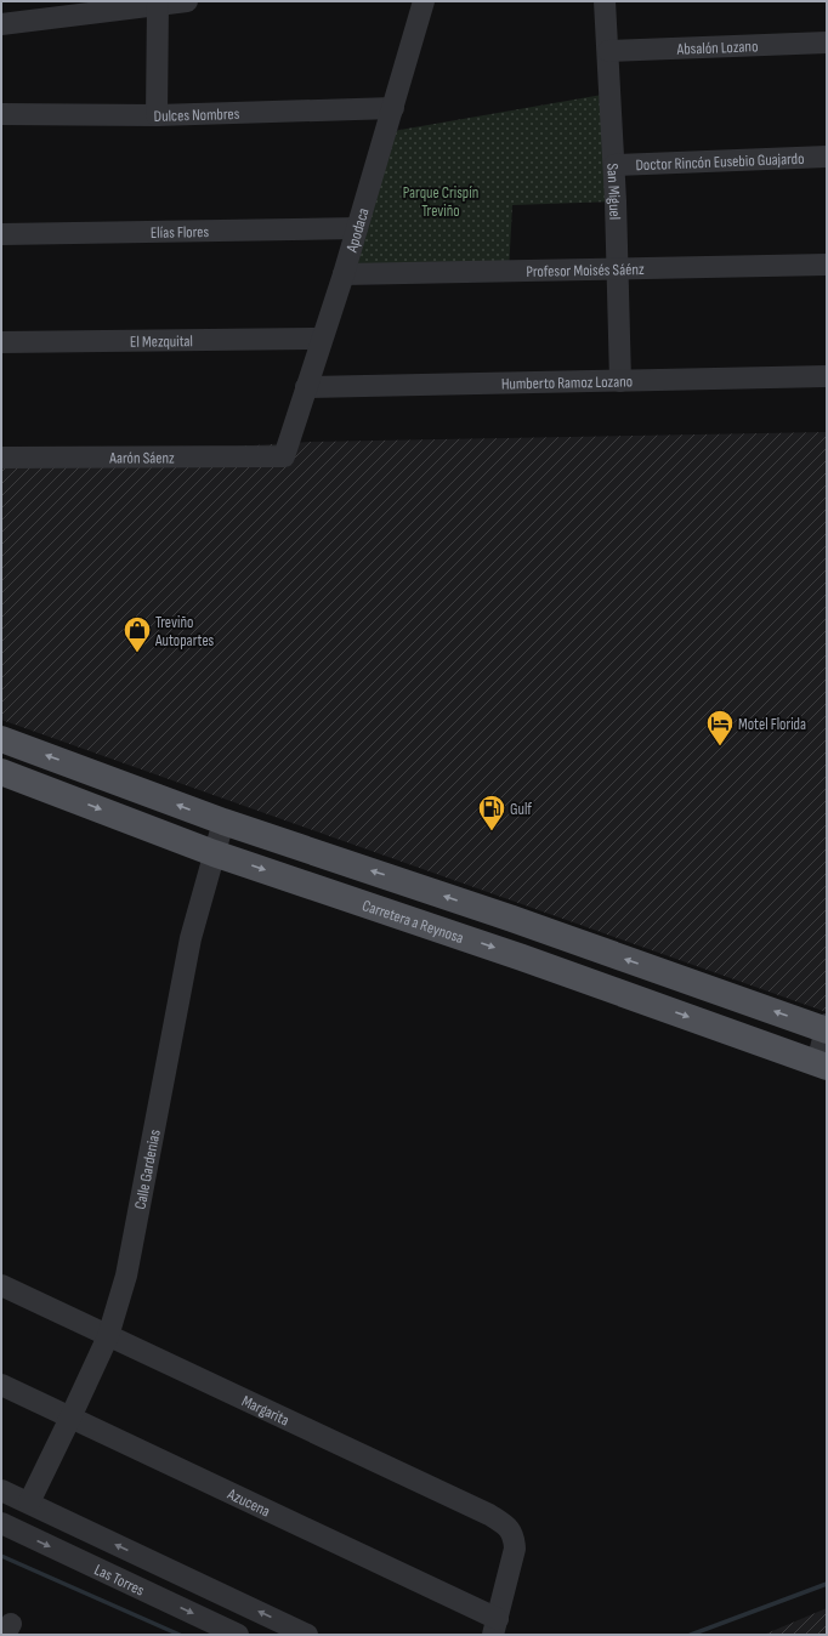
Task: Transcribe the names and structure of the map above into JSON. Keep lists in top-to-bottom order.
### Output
{
  "streets": {
    "main road": ["Carretera a Reynosa"],
    "street": [
      "Absalón Lozano",
      "Dulces Nombres",
      "Doctor Rincón Eusebio Guajardo",
      "San Miguel",
      "Apodaca",
      "Elías Flores",
      "Profesor Moisés Sáénz",
      "El Mezquital",
      "Humberto Ramoz Lozano",
      "Aarón Sáenz",
      "Calle Gardenias",
      "Margarita",
      "Azucena",
      "Las Torres"
    ]
  },
  "crossings": [
    ["Absalón Lozano", "San Miguel"],
    ["Dulces Nombres", "Apodaca"],
    ["Doctor Rincón Eusebio Guajardo", "San Miguel"],
    ["San Miguel", "Profesor Moisés Sáénz"],
    ["San Miguel", "Humberto Ramoz Lozano"],
    ["Apodaca", "Elías Flores"],
    ["Apodaca", "Profesor Moisés Sáénz"],
    ["Apodaca", "El Mezquital"],
    ["Apodaca", "Humberto Ramoz Lozano"],
    ["Apodaca", "Aarón Sáenz"],
    ["Carretera a Reynosa", "Calle Gardenias"],
    ["Calle Gardenias", "Margarita"],
    ["Calle Gardenias", "Azucena"],
    ["Margarita", "Azucena"]
  ],
  "parks": ["Parque Crispín Treviño"],
  "places": {
    "shop": ["Treviño Autopartes"],
    "hotel": ["Motel Florida"],
    "fuel station": ["Gulf"]
  }
}
